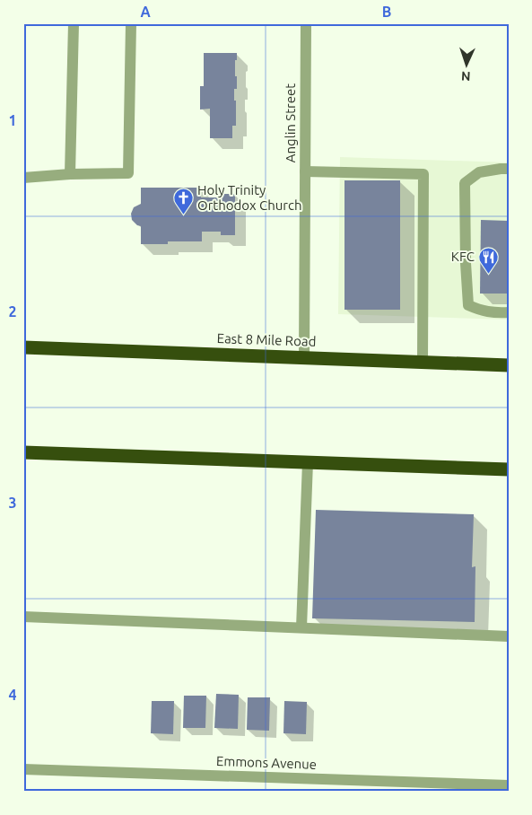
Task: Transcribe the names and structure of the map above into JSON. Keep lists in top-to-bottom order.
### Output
{
  "streets": {
    "highway": ["East 8 Mile Road"],
    "street": ["Anglin Street", "Emmons Avenue"]
  },
  "crossings": [
    ["Anglin Street", "East 8 Mile Road"]
  ],
  "places": {
    "church": ["Holy Trinity Orthodox Church"],
    "restaurant": ["KFC"]
  },
  "north": "bottom",
  "grid": {
    "columns": ["A", "B"],
    "rows": [
      "1",
      "2",
      "3",
      "4"
    ]
  }
}
